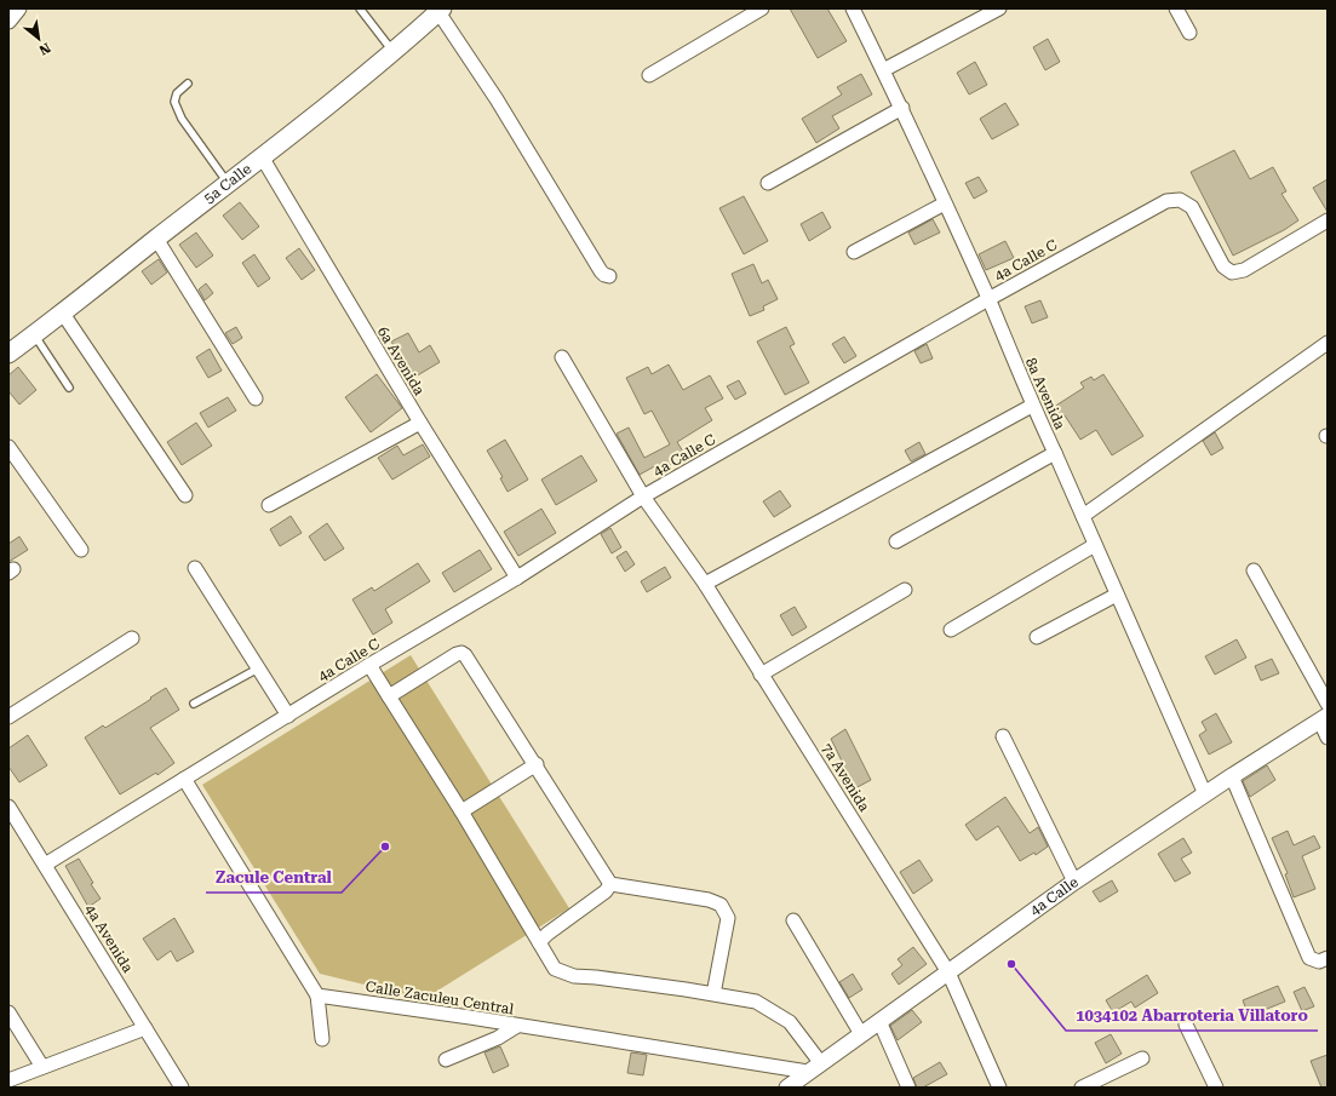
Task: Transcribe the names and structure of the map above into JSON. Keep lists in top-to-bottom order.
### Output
{
  "streets": {
    "main road": ["5a Calle"],
    "street": [
      "4a Calle C",
      "6a Avenida",
      "8a Avenida",
      "7a Avenida",
      "4a Calle",
      "4a Avenida",
      "Calle Zaculeu Central"
    ]
  },
  "crossings": [
    ["5a Calle", "6a Avenida"],
    ["4a Calle C", "6a Avenida"],
    ["4a Calle C", "8a Avenida"],
    ["4a Calle C", "7a Avenida"],
    ["4a Calle C", "4a Avenida"],
    ["8a Avenida", "4a Calle"],
    ["7a Avenida", "4a Calle"],
    ["4a Calle", "Calle Zaculeu Central"]
  ],
  "places": ["Zacule Central", "1034102 Abarroteria Villatoro"],
  "north": "bottom right"
}
